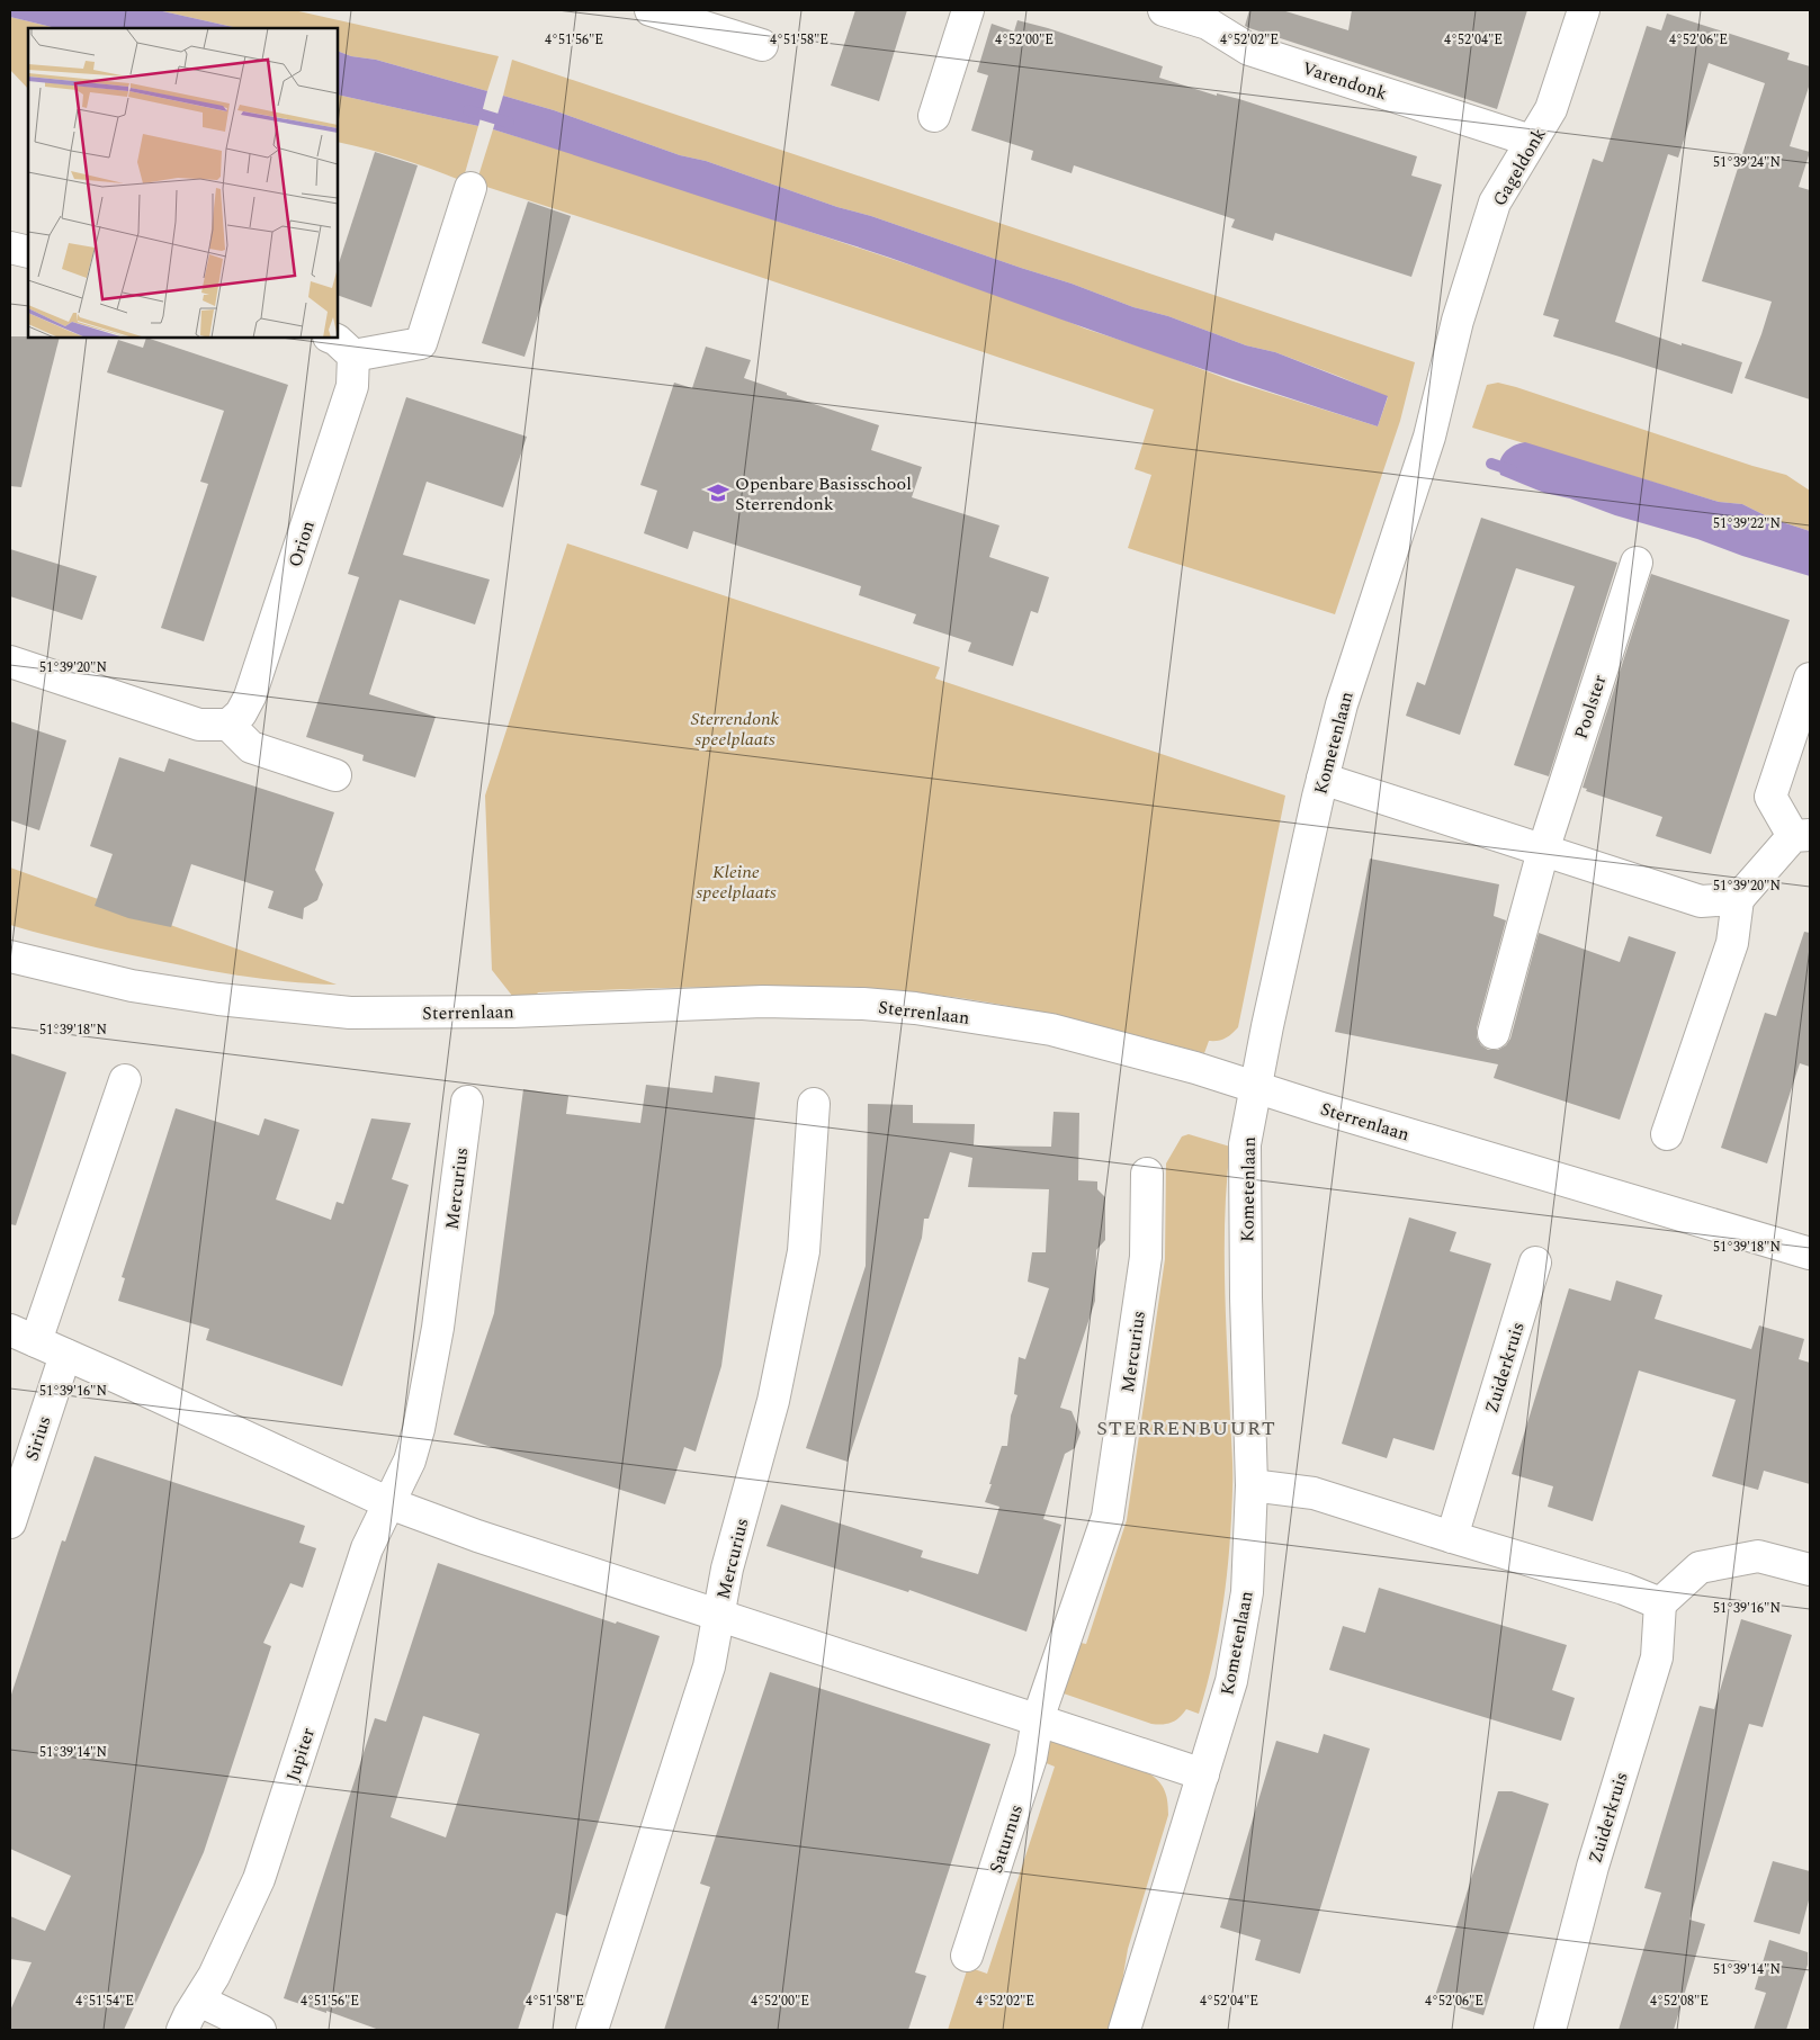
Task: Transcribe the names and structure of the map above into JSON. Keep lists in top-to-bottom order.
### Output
{
  "streets": {
    "street": [
      "Varendonk",
      "Gageldonk",
      "Orion",
      "Poolster",
      "Kometenlaan",
      "Sterrenlaan",
      "Mercurius",
      "Zuiderkruis",
      "Sirius",
      "Jupiter",
      "Saturnus"
    ]
  },
  "crossings": [
    ["Varendonk", "Gageldonk"],
    ["Gageldonk", "Kometenlaan"],
    ["Kometenlaan", "Sterrenlaan"],
    ["Kometenlaan", "Mercurius"],
    ["Mercurius", "Sirius"],
    ["Mercurius", "Jupiter"],
    ["Mercurius", "Saturnus"]
  ],
  "districts": ["STERRENBUURT"],
  "parks": ["Sterrendonk speelplaats", "Kleine speelplaats"],
  "places": {
    "school or university": ["Openbare Basisschool Sterrendonk"]
  },
  "coordinates": [
    "4°51'56\"E",
    "4°51'58\"E",
    "4°52'00\"E",
    "4°52'02\"E",
    "4°52'04\"E",
    "4°52'06\"E",
    "51°39'24\"N",
    "51°39'22\"N",
    "51°39'20\"N",
    "51°39'18\"N",
    "51°39'16\"N",
    "51°39'14\"N",
    "4°51'54\"E",
    "4°52'08\"E"
  ]
}
